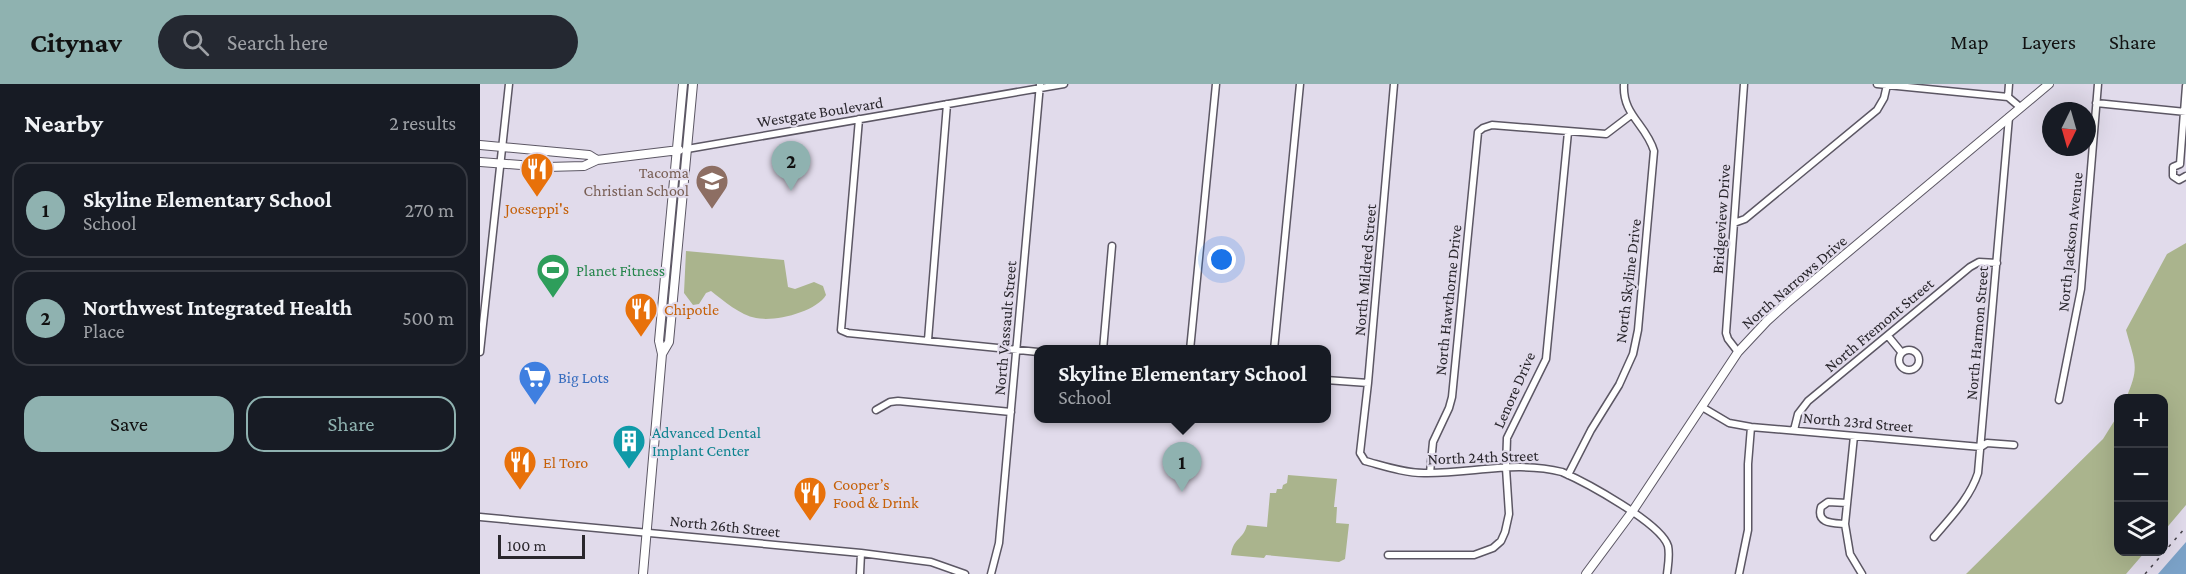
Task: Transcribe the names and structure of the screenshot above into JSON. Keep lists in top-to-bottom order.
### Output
{
  "streets": {
    "main road": ["North Narrows Drive"],
    "street": [
      "Westgate Boulevard",
      "Bridgeview Drive",
      "North Jackson Avenue",
      "North Mildred Street",
      "North Skyline Drive",
      "North Hawthorne Drive",
      "North Fremont Street",
      "North Vassault Street",
      "North Harmon Street",
      "Lenore Drive",
      "North 23rd Street",
      "North 24th Street",
      "North 26th Street"
    ]
  },
  "crossings": [
    ["Westgate Boulevard", "North Vassault Street"],
    ["Bridgeview Drive", "North Narrows Drive"],
    ["North Mildred Street", "North 24th Street"],
    ["North Skyline Drive", "North 24th Street"],
    ["North Narrows Drive", "North Harmon Street"],
    ["North Narrows Drive", "North 23rd Street"],
    ["North Narrows Drive", "North 24th Street"],
    ["North Hawthorne Drive", "Lenore Drive"],
    ["North Hawthorne Drive", "North 24th Street"],
    ["North Fremont Street", "North Harmon Street"],
    ["North Fremont Street", "North 23rd Street"],
    ["North Harmon Street", "North 23rd Street"],
    ["Lenore Drive", "North 24th Street"]
  ],
  "places": {
    "restaurant": [
      "Joeseppi's",
      "Chipotle",
      "El Toro",
      "Cooper’s Food & Drink"
    ],
    "school or university": ["Tacoma Christian School"],
    "sports": ["Planet Fitness"],
    "supermarket": ["Big Lots"],
    "building": ["Advanced Dental Implant Center"]
  },
  "scale_bar": "100 m",
  "north": "bottom",
  "page": {
    "header": "Citynav",
    "search": "Search here",
    "nav": ["Map", "Layers", "Share"],
    "heading": ["Nearby", "2 results"],
    "pins": ["2", "1"],
    "list": [
      {
        "mark": "1",
        "name": "Skyline Elementary School",
        "note": "School",
        "value": "270 m"
      },
      {
        "mark": "2",
        "name": "Northwest Integrated Health",
        "note": "Place",
        "value": "500 m"
      }
    ],
    "popup": ["Skyline Elementary School", "School"],
    "buttons": ["Save", "Share"],
    "map_buttons": ["+", "−"],
    "scale": "100 m"
  }
}
